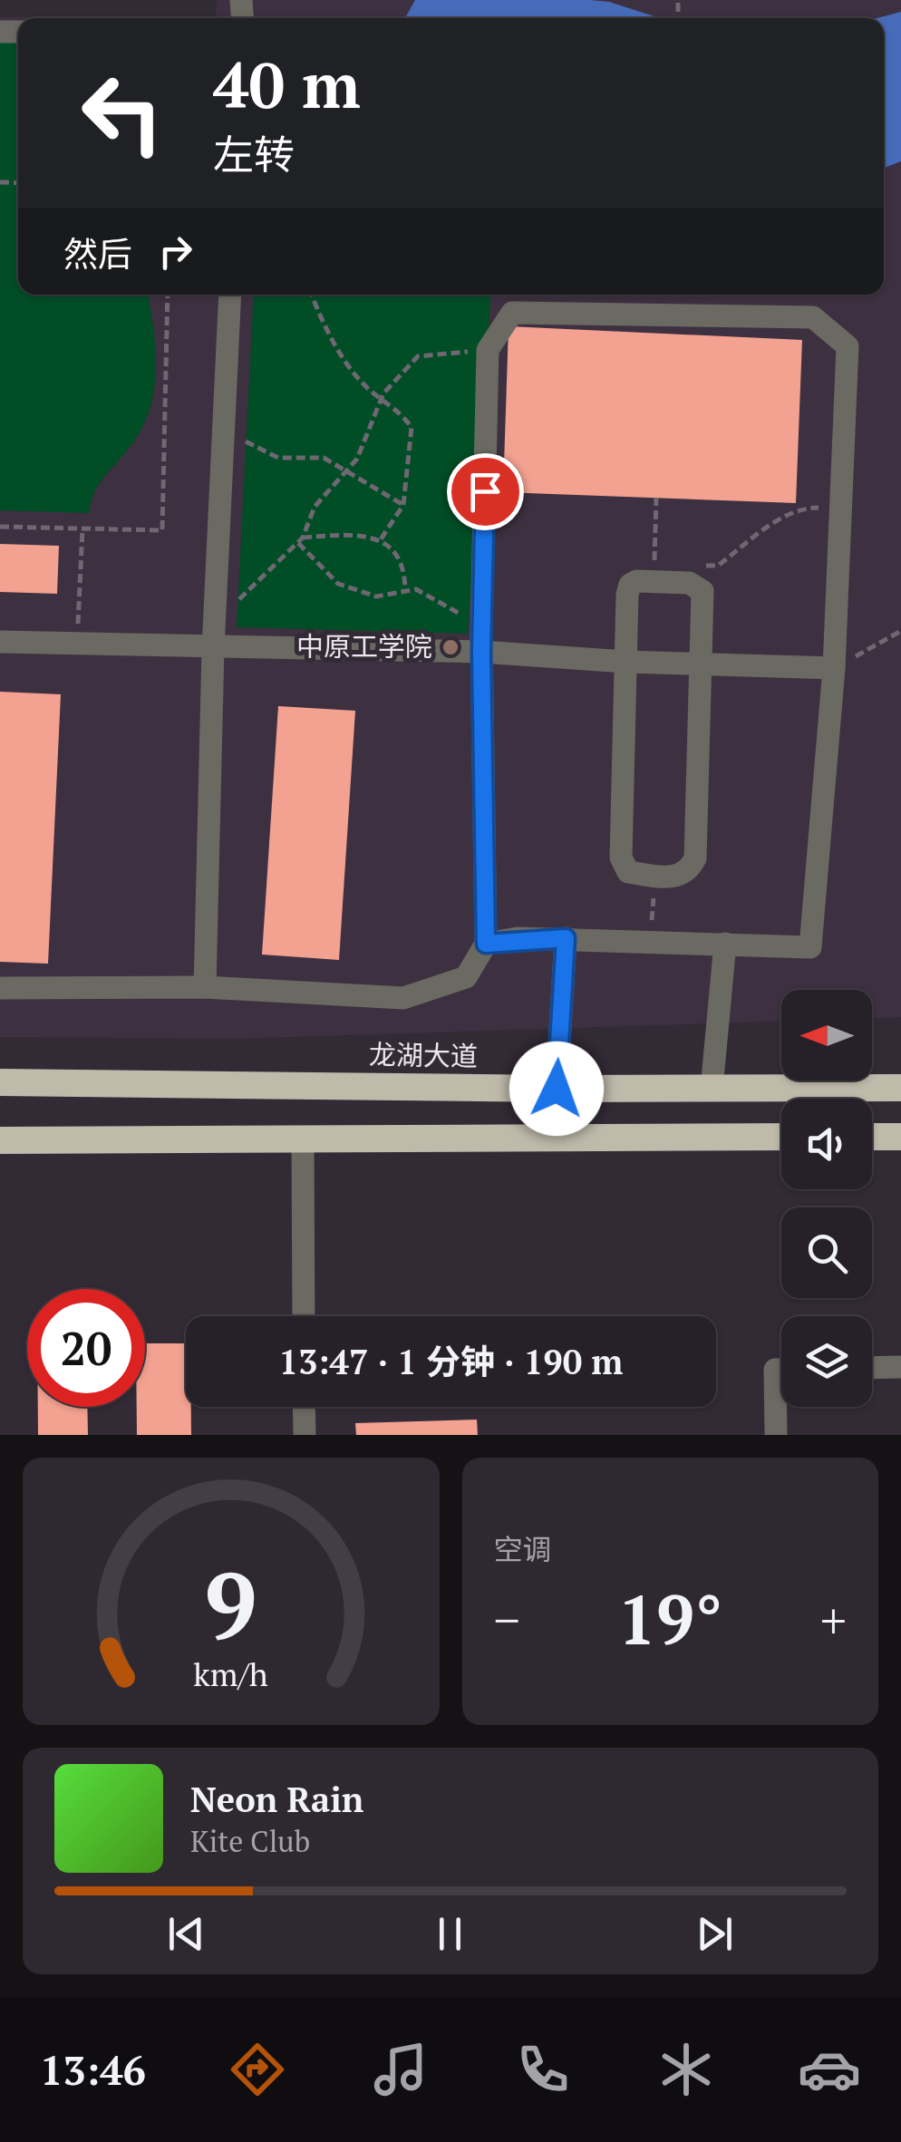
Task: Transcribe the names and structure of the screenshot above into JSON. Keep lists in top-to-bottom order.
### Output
{
  "streets": {
    "highway": ["龙湖大道"]
  },
  "places": ["中原工学院"],
  "north": "left",
  "page": {
    "turn": ["40 m", "左转"],
    "then": "然后",
    "limit": "20",
    "trip": "13:47 · 1 分钟 · 190 m",
    "tile": "空调",
    "heat": ["−", "19°", "+"],
    "song": ["Neon Rain", "Kite Club"],
    "tabs": "13:46",
    "gauge": ["9", "km/h"]
  }
}
